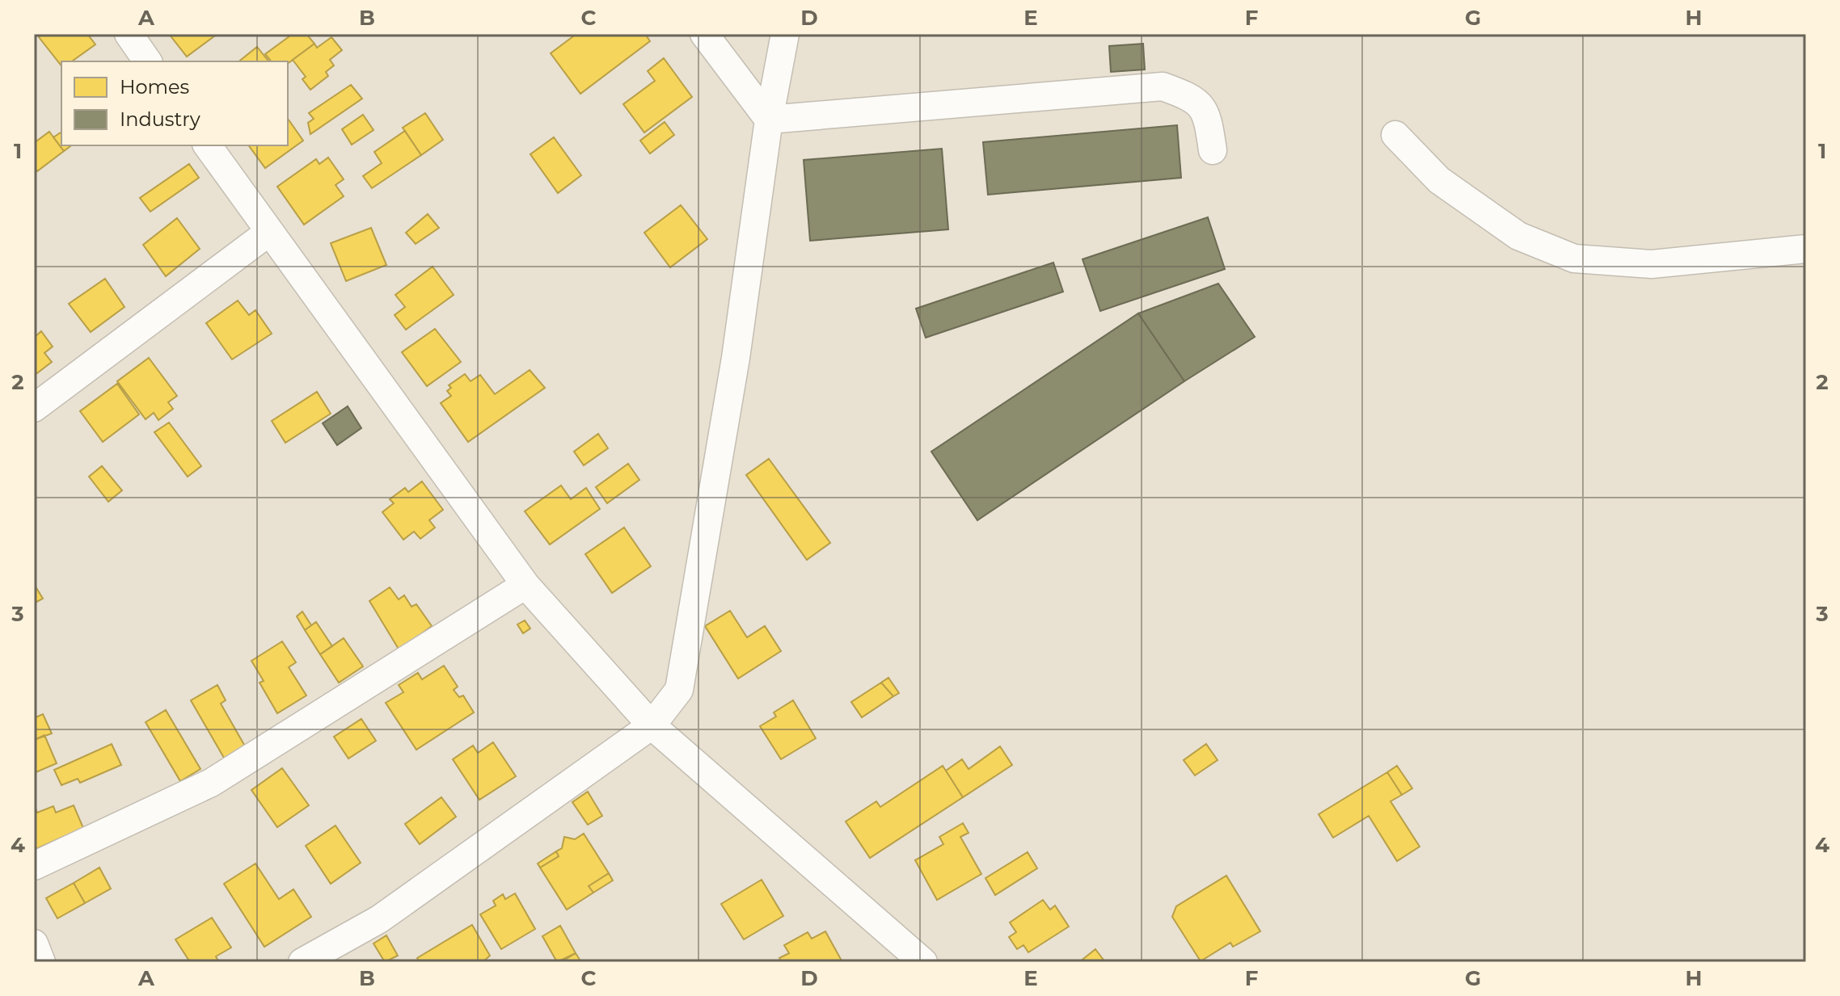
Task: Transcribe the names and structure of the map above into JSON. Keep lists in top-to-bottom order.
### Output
{
  "legend": ["Homes", "Industry"],
  "grid": {
    "columns": [
      "A",
      "B",
      "C",
      "D",
      "E",
      "F",
      "G",
      "H"
    ],
    "rows": [
      "1",
      "2",
      "3",
      "4"
    ]
  }
}
